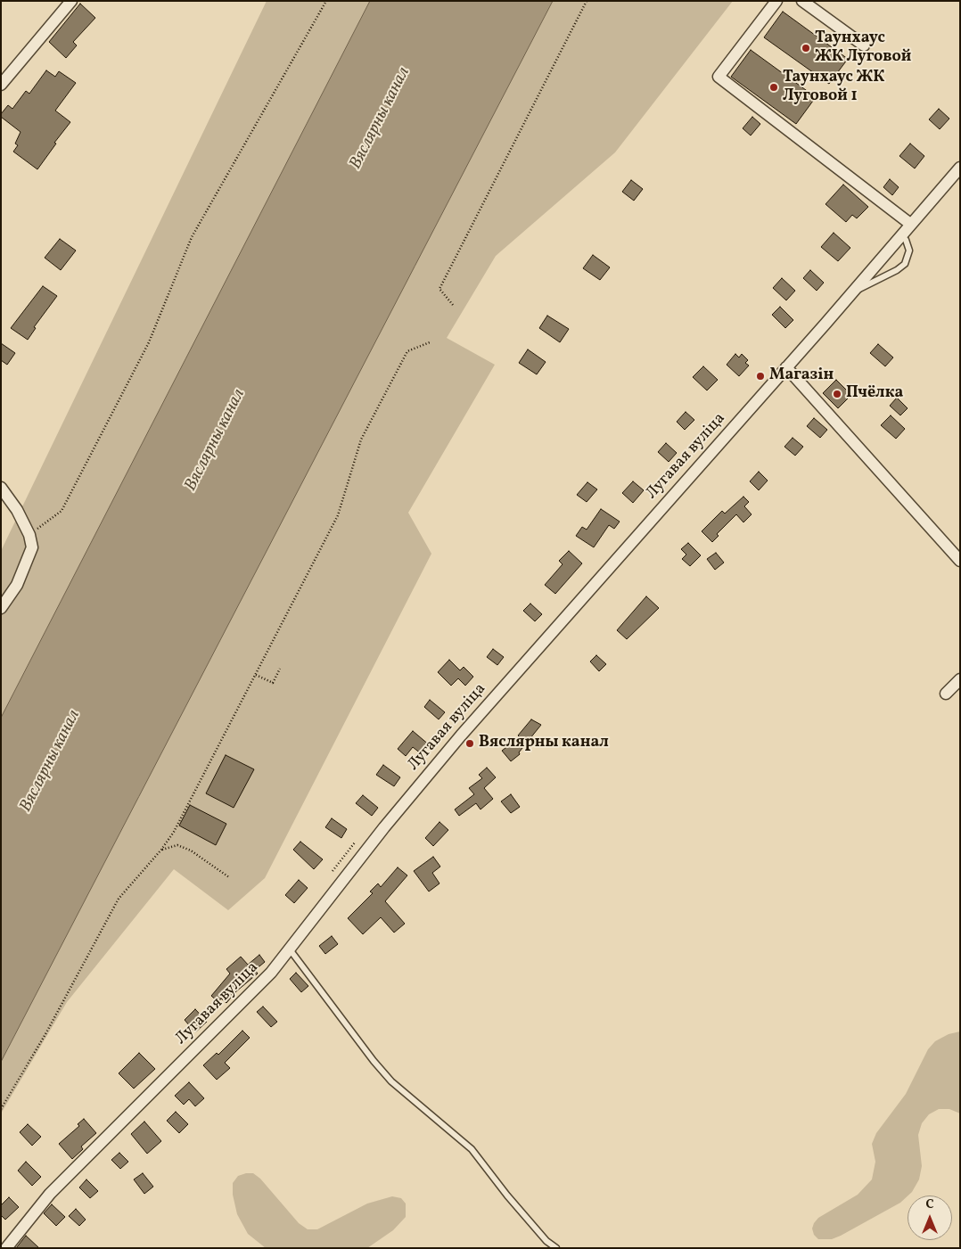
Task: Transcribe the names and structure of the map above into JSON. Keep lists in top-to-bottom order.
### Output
{
  "streets": {
    "street": ["Лугавая вуліца"]
  },
  "water": ["Вяслярны канал"],
  "places": [
    "Таунхаус ЖК Луговой",
    "Таунхаус ЖК Луговой 1",
    "Магазін",
    "Пчёлка",
    "Вяслярны канал"
  ],
  "north": "top"
}
